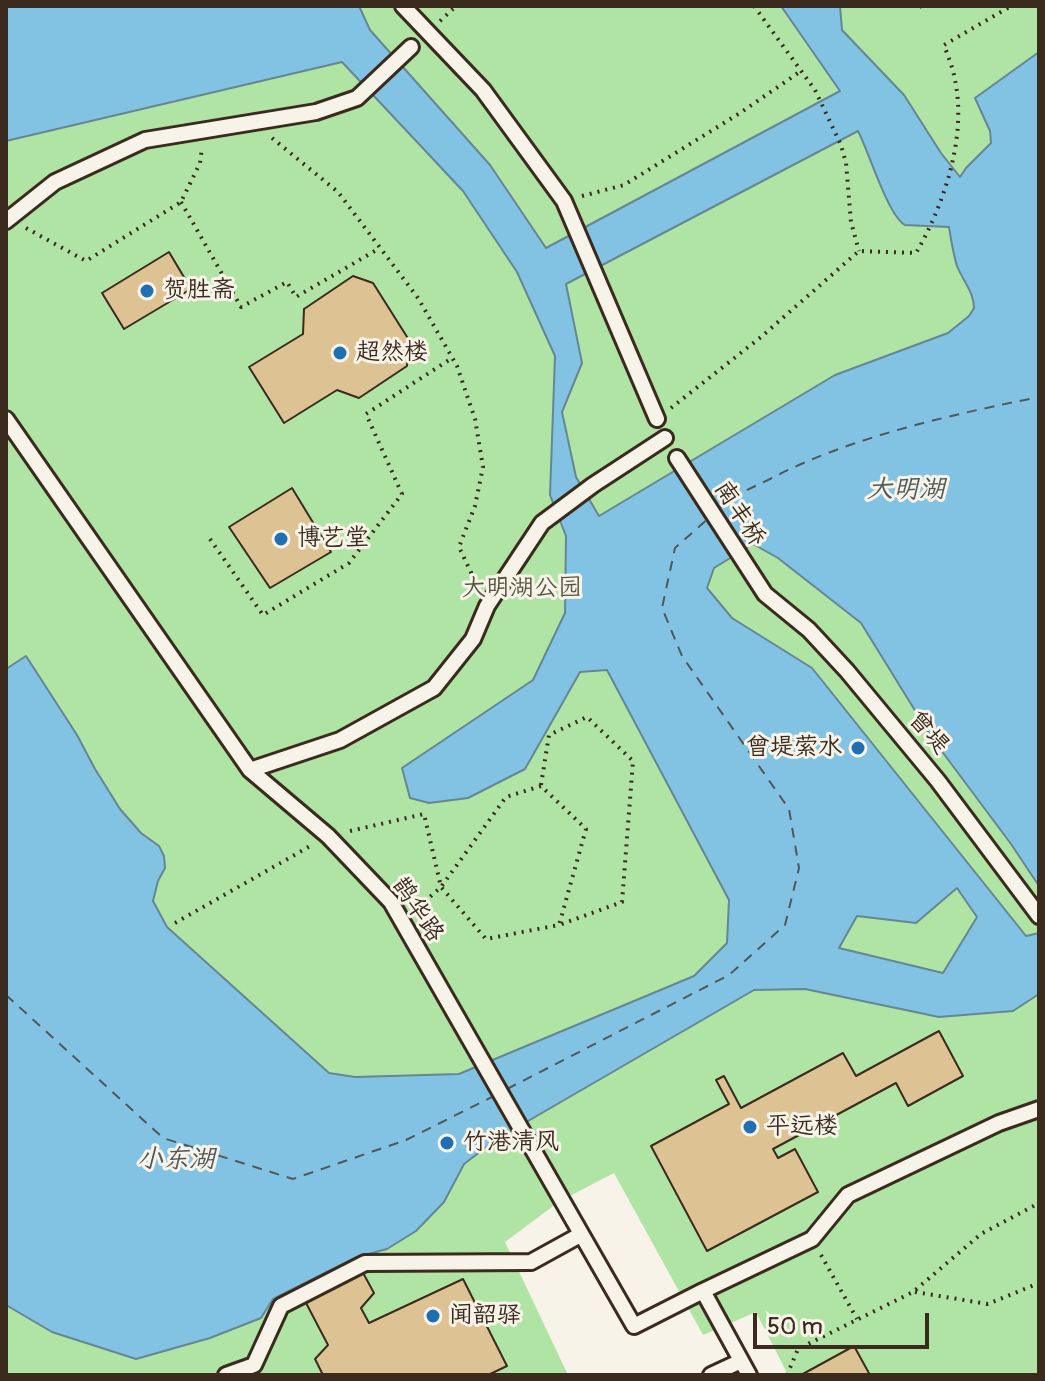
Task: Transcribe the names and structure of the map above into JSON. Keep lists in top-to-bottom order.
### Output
{
  "streets": {
    "lane": ["南丰桥", "曾堤", "鹊华路"]
  },
  "crossings": [
    ["南丰桥", "曾堤"]
  ],
  "water": ["大明湖", "小东湖"],
  "parks": ["大明湖公园"],
  "places": [
    "贺胜斋",
    "超然楼",
    "博艺堂",
    "曾堤萦水",
    "平远楼",
    "竹港清风",
    "闻韶驿"
  ],
  "scale_bar": "50 m"
}
